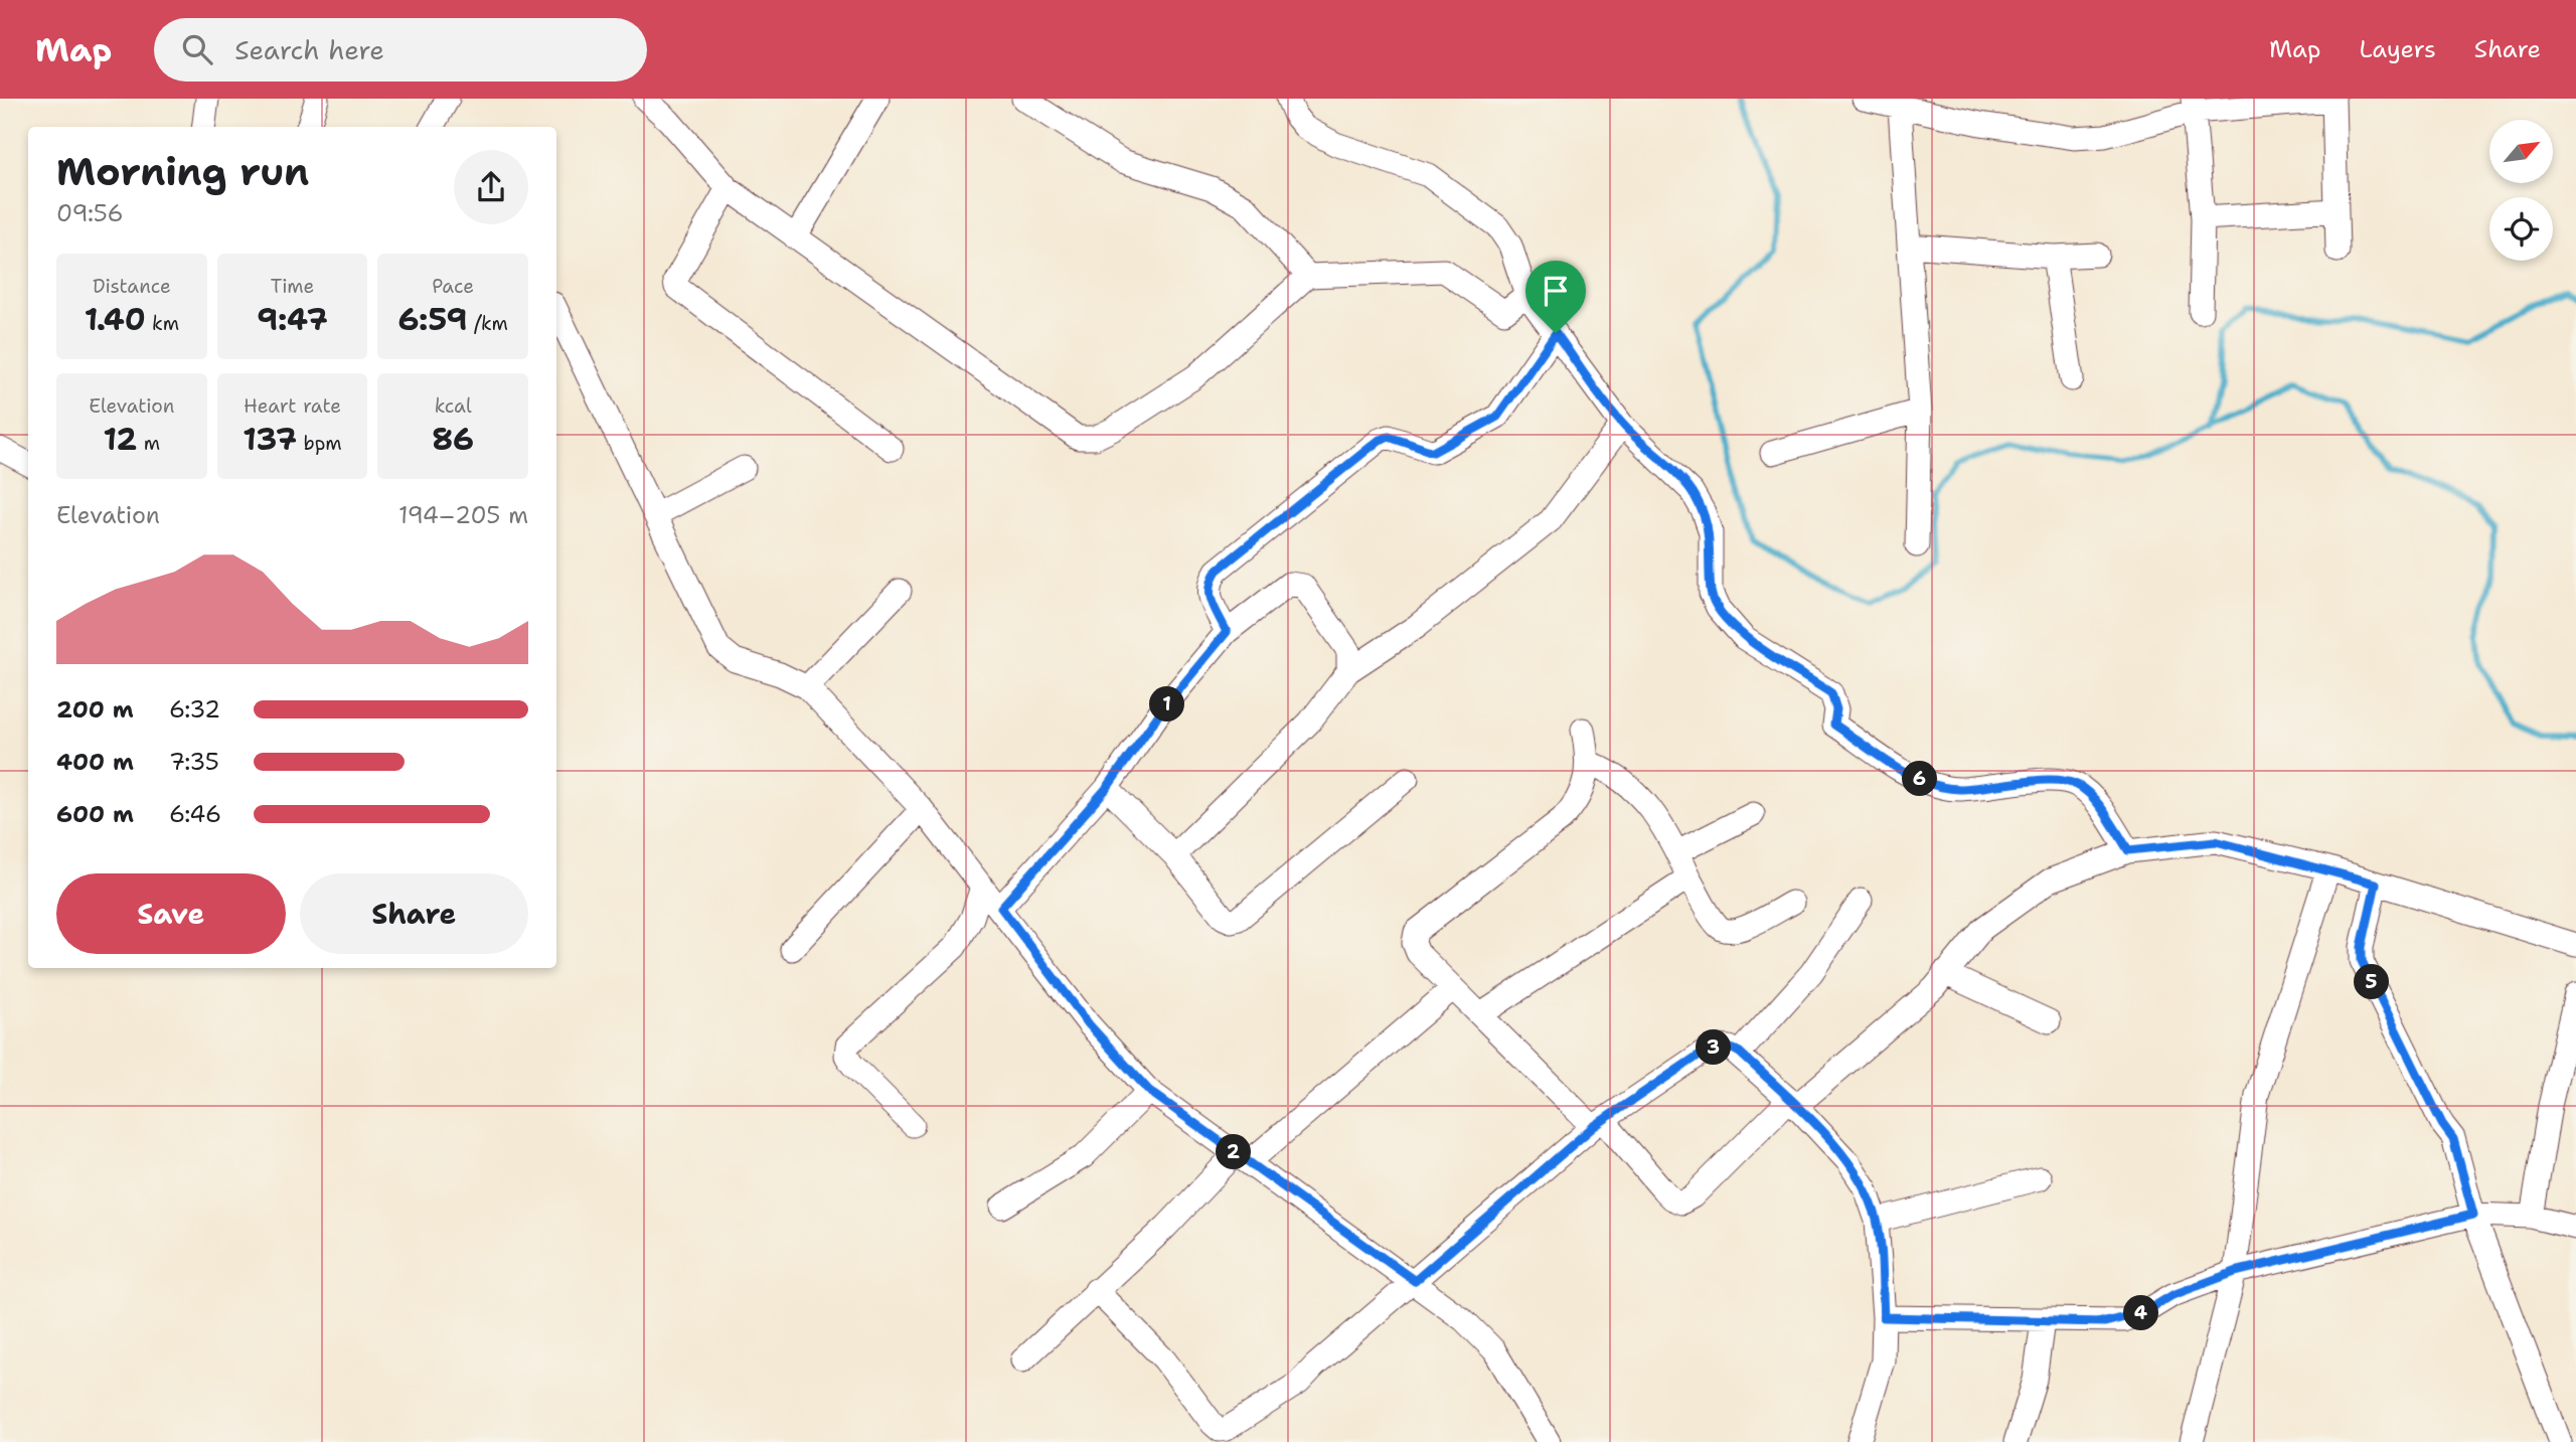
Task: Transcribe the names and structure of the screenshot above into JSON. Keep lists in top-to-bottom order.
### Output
{
  "north": "top right",
  "page": {
    "header": "Map",
    "search": "Search here",
    "nav": ["Map", "Layers", "Share"],
    "heading": ["Morning run", "09:56"],
    "stats": [
      ["Distance", "1.40 km"],
      ["Time", "9:47"],
      ["Pace", "6:59 /km"],
      ["Elevation", "12 m"],
      ["Heart rate", "137 bpm"],
      ["kcal", "86"]
    ],
    "chart": ["Elevation", "194–205 m"],
    "list": [
      {
        "name": "200 m",
        "note": "6:32"
      },
      {
        "name": "400 m",
        "note": "7:35"
      },
      {
        "name": "600 m",
        "note": "6:46"
      }
    ],
    "pins": [
      "1",
      "6",
      "5",
      "3",
      "2",
      "4"
    ],
    "buttons": ["Save", "Share"]
  }
}
